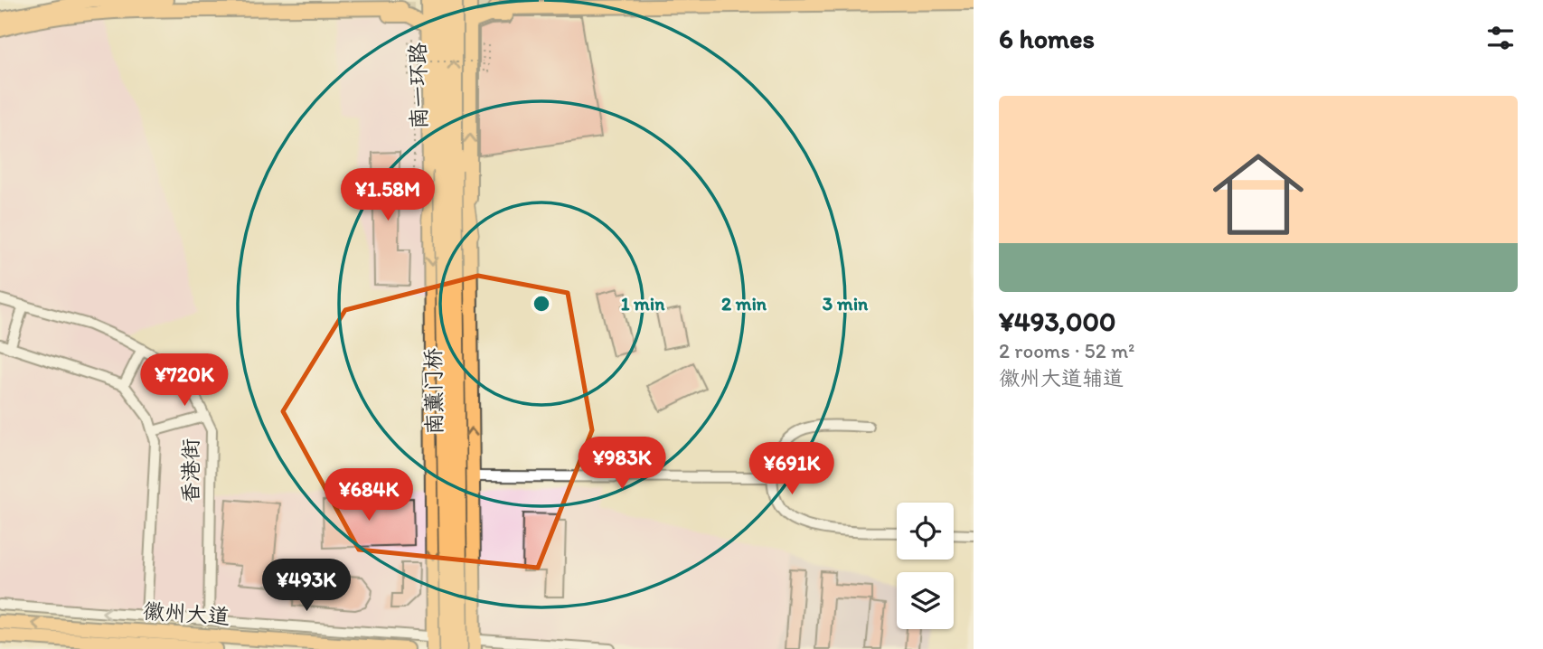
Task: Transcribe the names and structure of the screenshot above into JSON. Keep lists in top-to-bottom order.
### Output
{
  "streets": {
    "highway": ["南一环路", "南薰门桥"],
    "main road": ["徽州大道"],
    "street": ["香港街"]
  },
  "crossings": [
    ["南一环路", "南薰门桥"]
  ],
  "page": {
    "heading": "6 homes",
    "list": [
      {
        "name": "¥493,000",
        "note": "2 rooms · 52 m² · 徽州大道辅道"
      }
    ],
    "price": [
      "¥1.58M",
      "¥720K",
      "¥983K",
      "¥691K",
      "¥684K",
      "¥493K"
    ]
  },
  "rings": ["1 min", "2 min", "3 min"]
}
